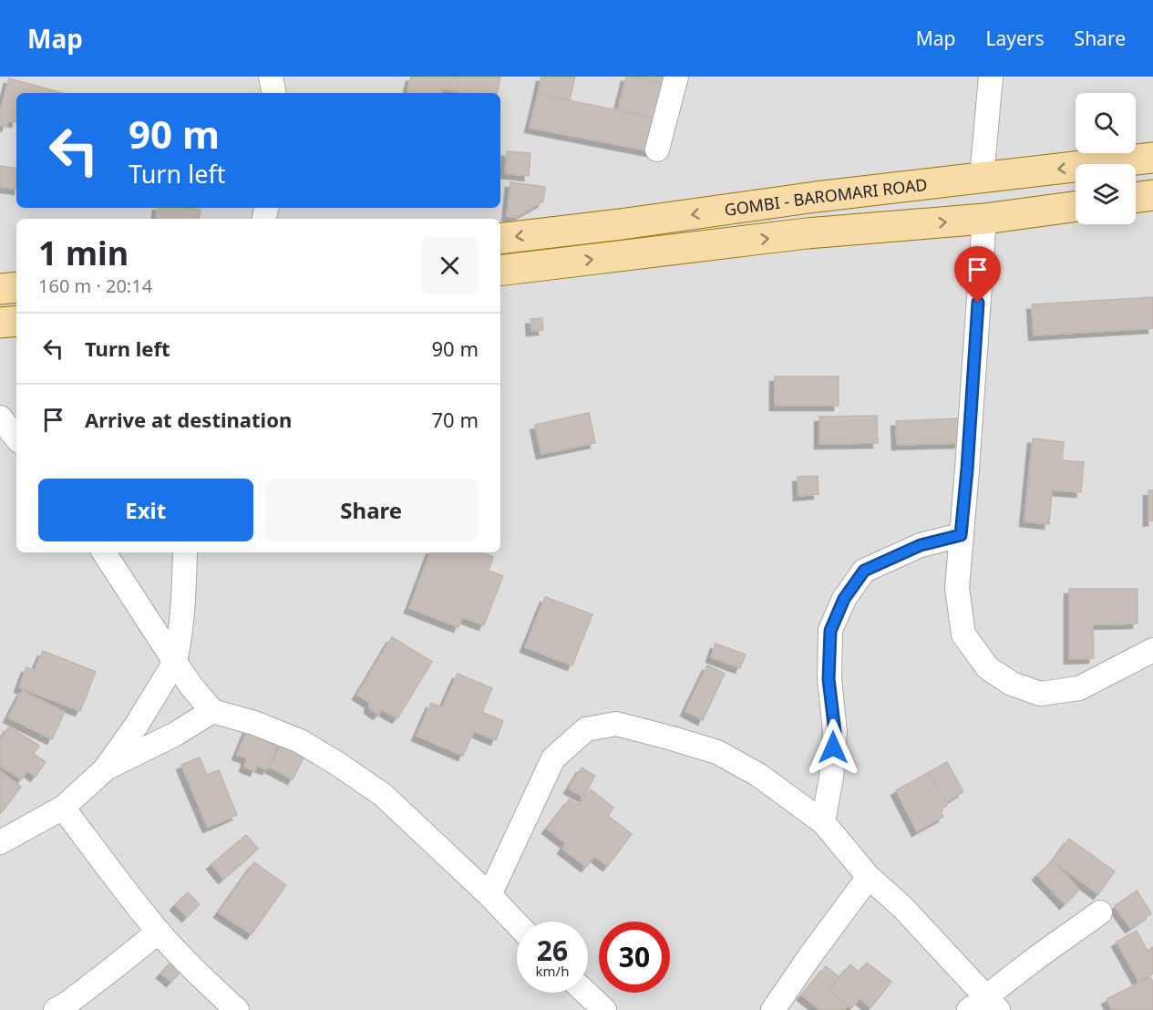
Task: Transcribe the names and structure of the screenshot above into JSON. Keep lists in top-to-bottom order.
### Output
{
  "streets": {
    "main road": ["GOMBI - BAROMARI ROAD"]
  },
  "page": {
    "header": "Map",
    "nav": ["Map", "Layers", "Share"],
    "turn": ["90 m", "Turn left"],
    "heading": ["1 min", "160 m · 20:14"],
    "list": [
      {
        "name": "Turn left",
        "value": "90 m"
      },
      {
        "name": "Arrive at destination",
        "value": "70 m"
      }
    ],
    "buttons": ["Exit", "Share"],
    "speed": "26 km/h",
    "limit": "30"
  }
}
